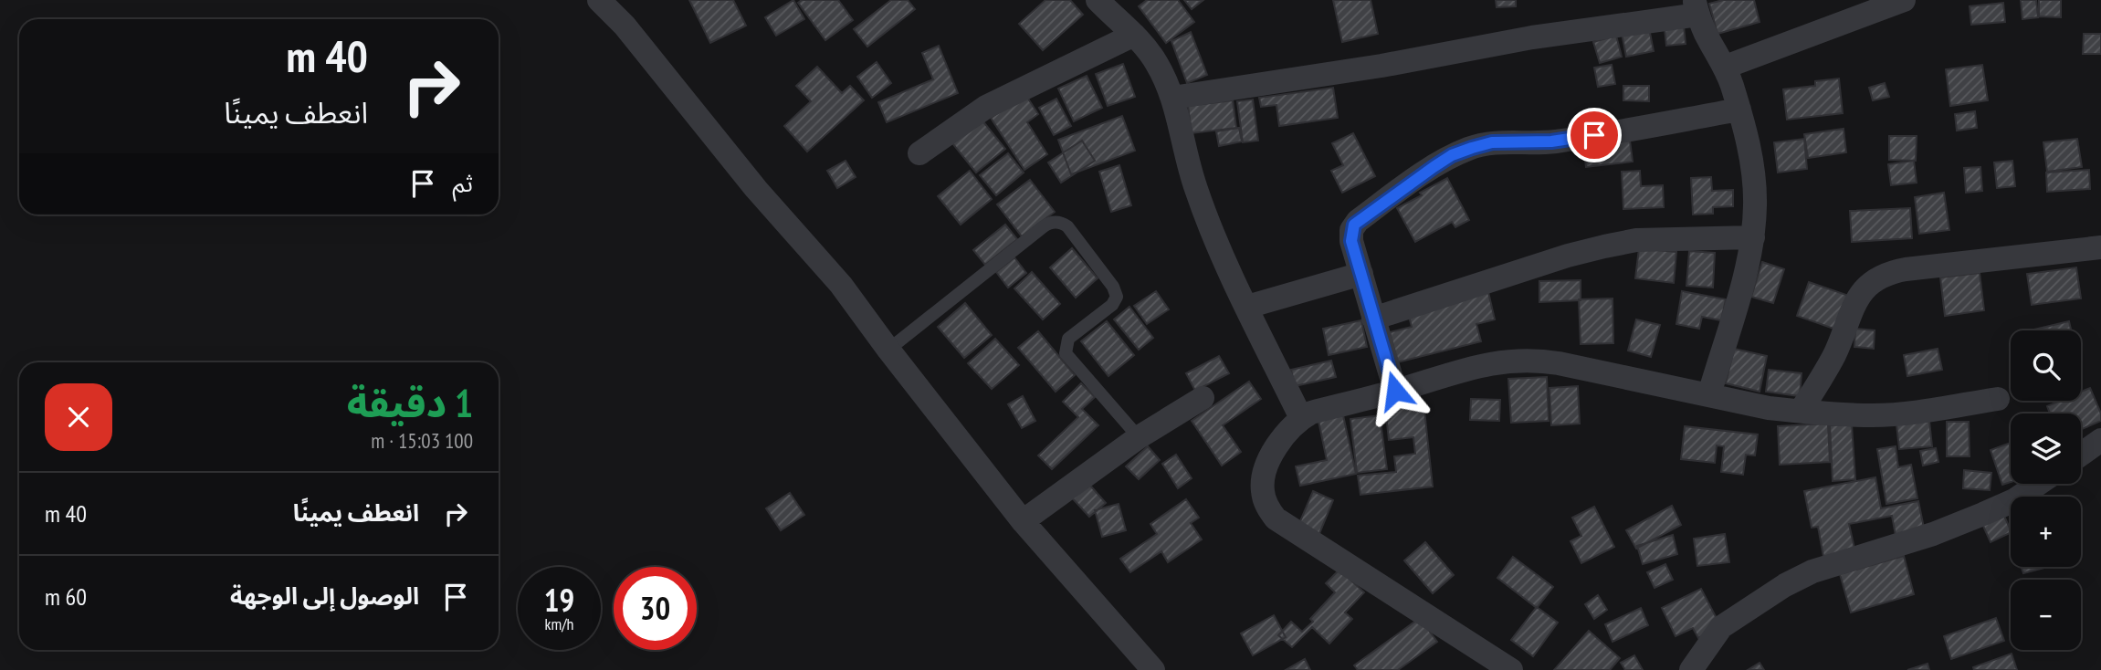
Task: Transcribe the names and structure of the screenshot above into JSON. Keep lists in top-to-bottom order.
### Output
{
  "page": {
    "turn": ["40 m", "انعطف يمينًا"],
    "then": "ثم",
    "map_buttons": ["+", "−"],
    "heading": ["1 دقيقة", "100 m · 15:03"],
    "list": [
      {
        "name": "انعطف يمينًا",
        "value": "40 m"
      },
      {
        "name": "الوصول إلى الوجهة",
        "value": "60 m"
      }
    ],
    "speed": "19 km/h",
    "limit": "30"
  }
}
